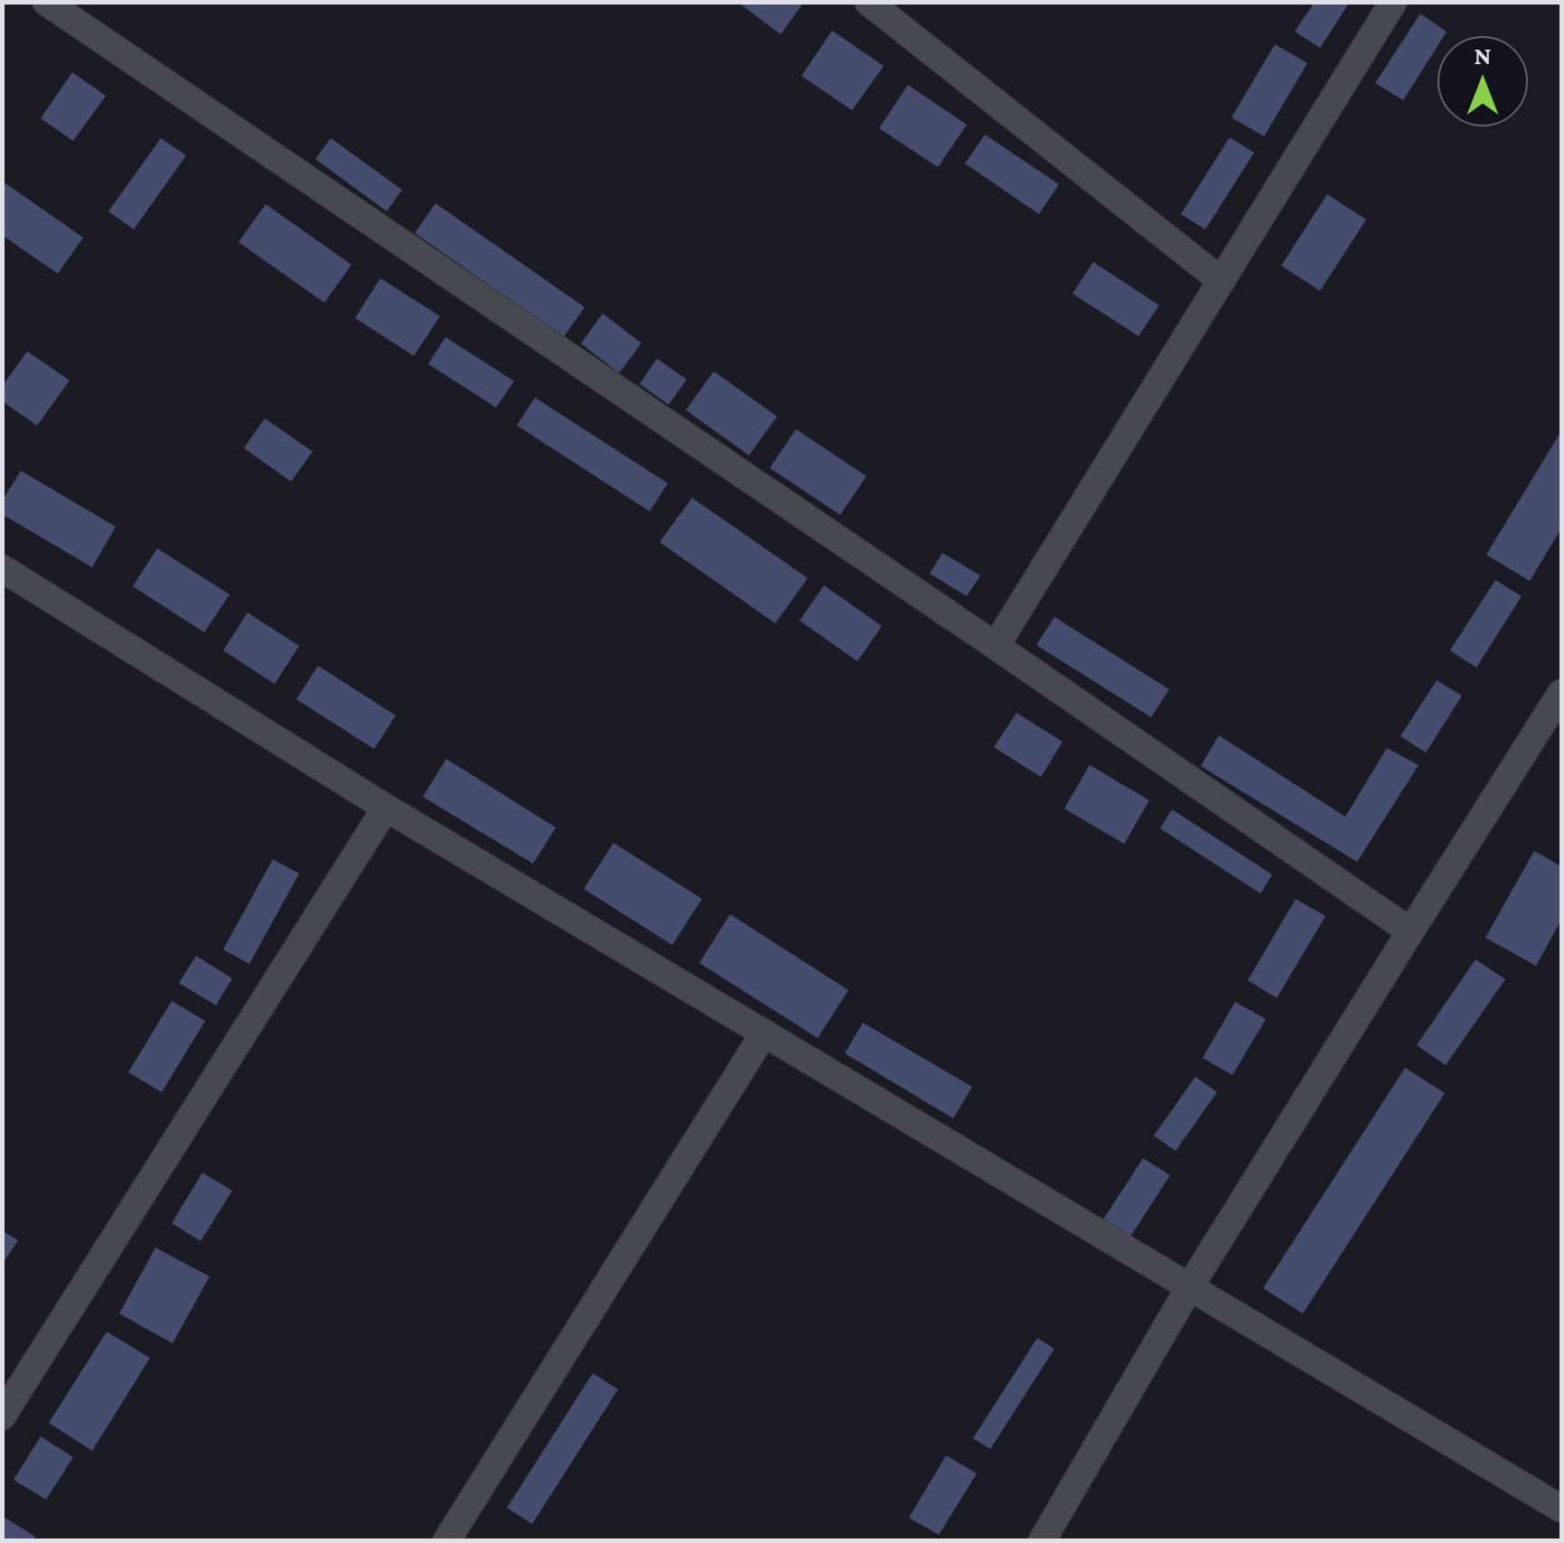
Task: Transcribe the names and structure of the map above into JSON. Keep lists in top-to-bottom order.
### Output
{
  "north": "top"
}
